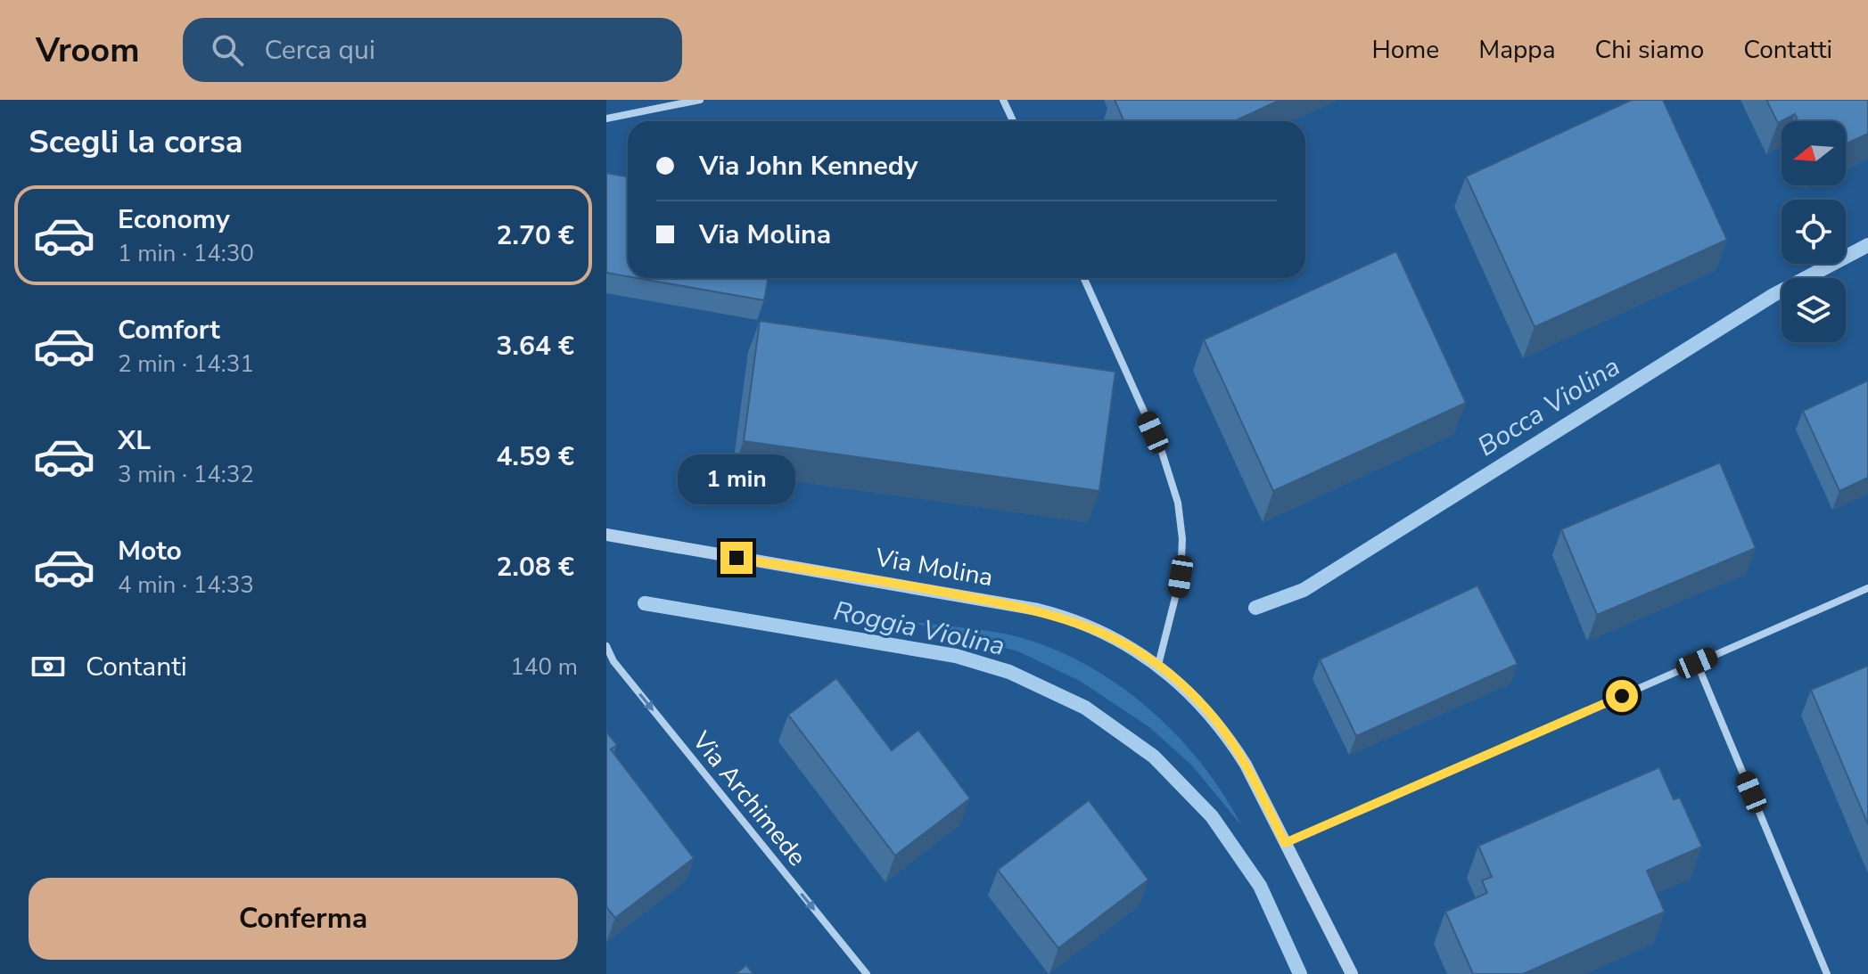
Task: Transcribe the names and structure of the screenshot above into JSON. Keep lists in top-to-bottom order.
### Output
{
  "streets": {
    "street": ["Via Molina", "Via Archimede"]
  },
  "one_way": ["Via Archimede"],
  "water": ["Bocca Violina", "Roggia Violina"],
  "north": "left",
  "page": {
    "header": "Vroom",
    "search": "Cerca qui",
    "nav": [
      "Home",
      "Mappa",
      "Chi siamo",
      "Contatti"
    ],
    "heading": "Scegli la corsa",
    "banner": ["Via John Kennedy", "Via Molina"],
    "list": [
      {
        "name": "Economy",
        "note": "1 min · 14:30",
        "value": "2.70 €"
      },
      {
        "name": "Comfort",
        "note": "2 min · 14:31",
        "value": "3.64 €"
      },
      {
        "name": "XL",
        "note": "3 min · 14:32",
        "value": "4.59 €"
      },
      {
        "name": "Moto",
        "note": "4 min · 14:33",
        "value": "2.08 €"
      }
    ],
    "bubble": "1 min",
    "pay": ["Contanti", "140 m"],
    "buttons": "Conferma"
  }
}
